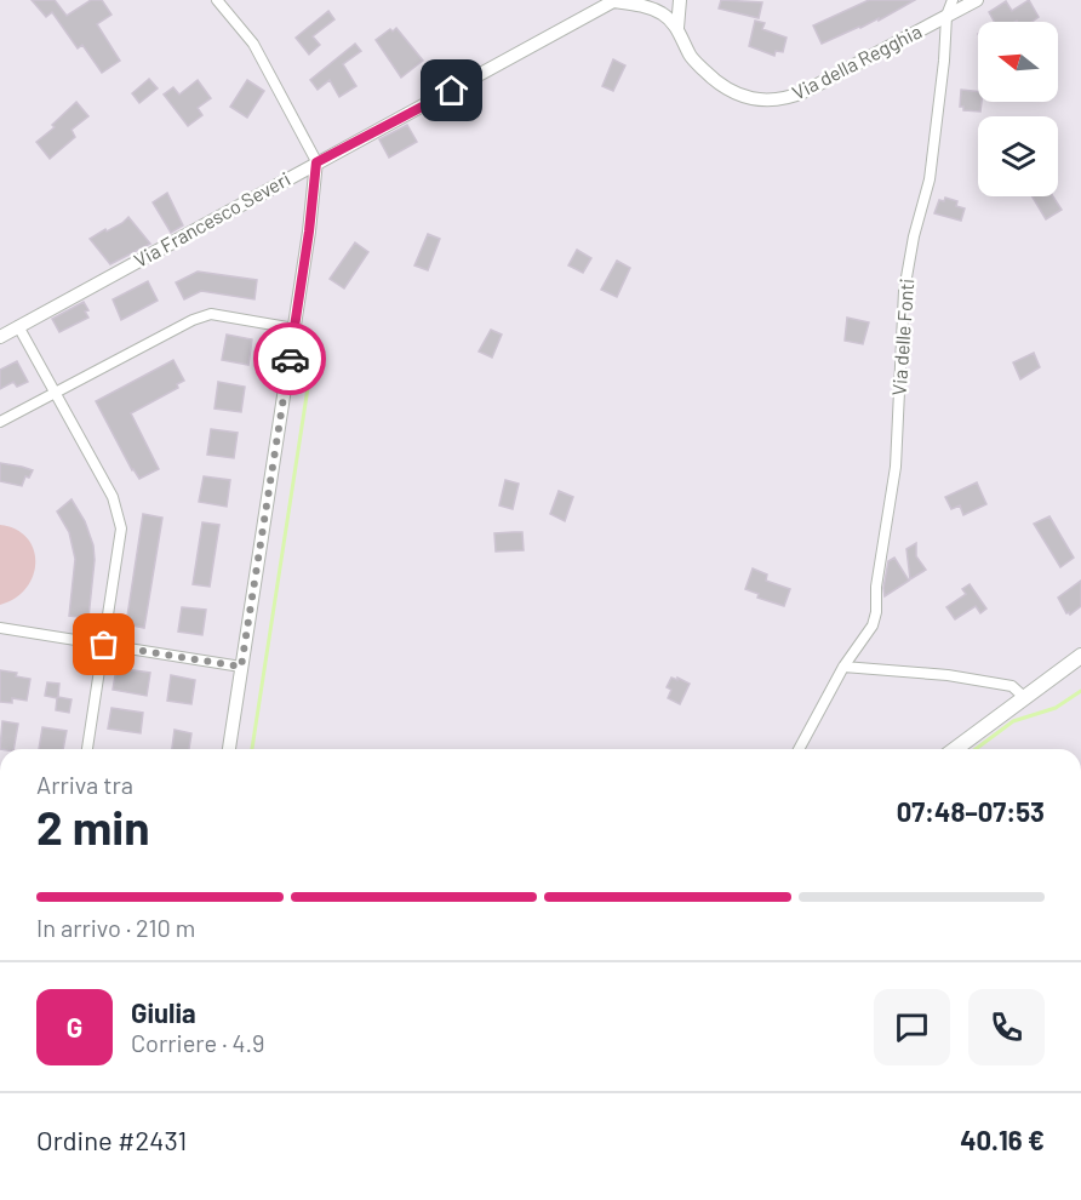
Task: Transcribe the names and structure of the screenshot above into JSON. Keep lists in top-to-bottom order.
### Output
{
  "streets": {
    "street": ["Via della Regghia", "Via Francesco Severi", "Via delle Fonti"]
  },
  "crossings": [
    ["Via della Regghia", "Via Francesco Severi"],
    ["Via della Regghia", "Via delle Fonti"]
  ],
  "north": "left",
  "page": {
    "heading": ["2 min", "Arriva tra", "07:48–07:53"],
    "panel": [
      "Giulia",
      "Corriere · 4.9",
      "Ordine #2431",
      "40.16 €"
    ],
    "bar": "In arrivo · 210 m",
    "round": "G"
  }
}
